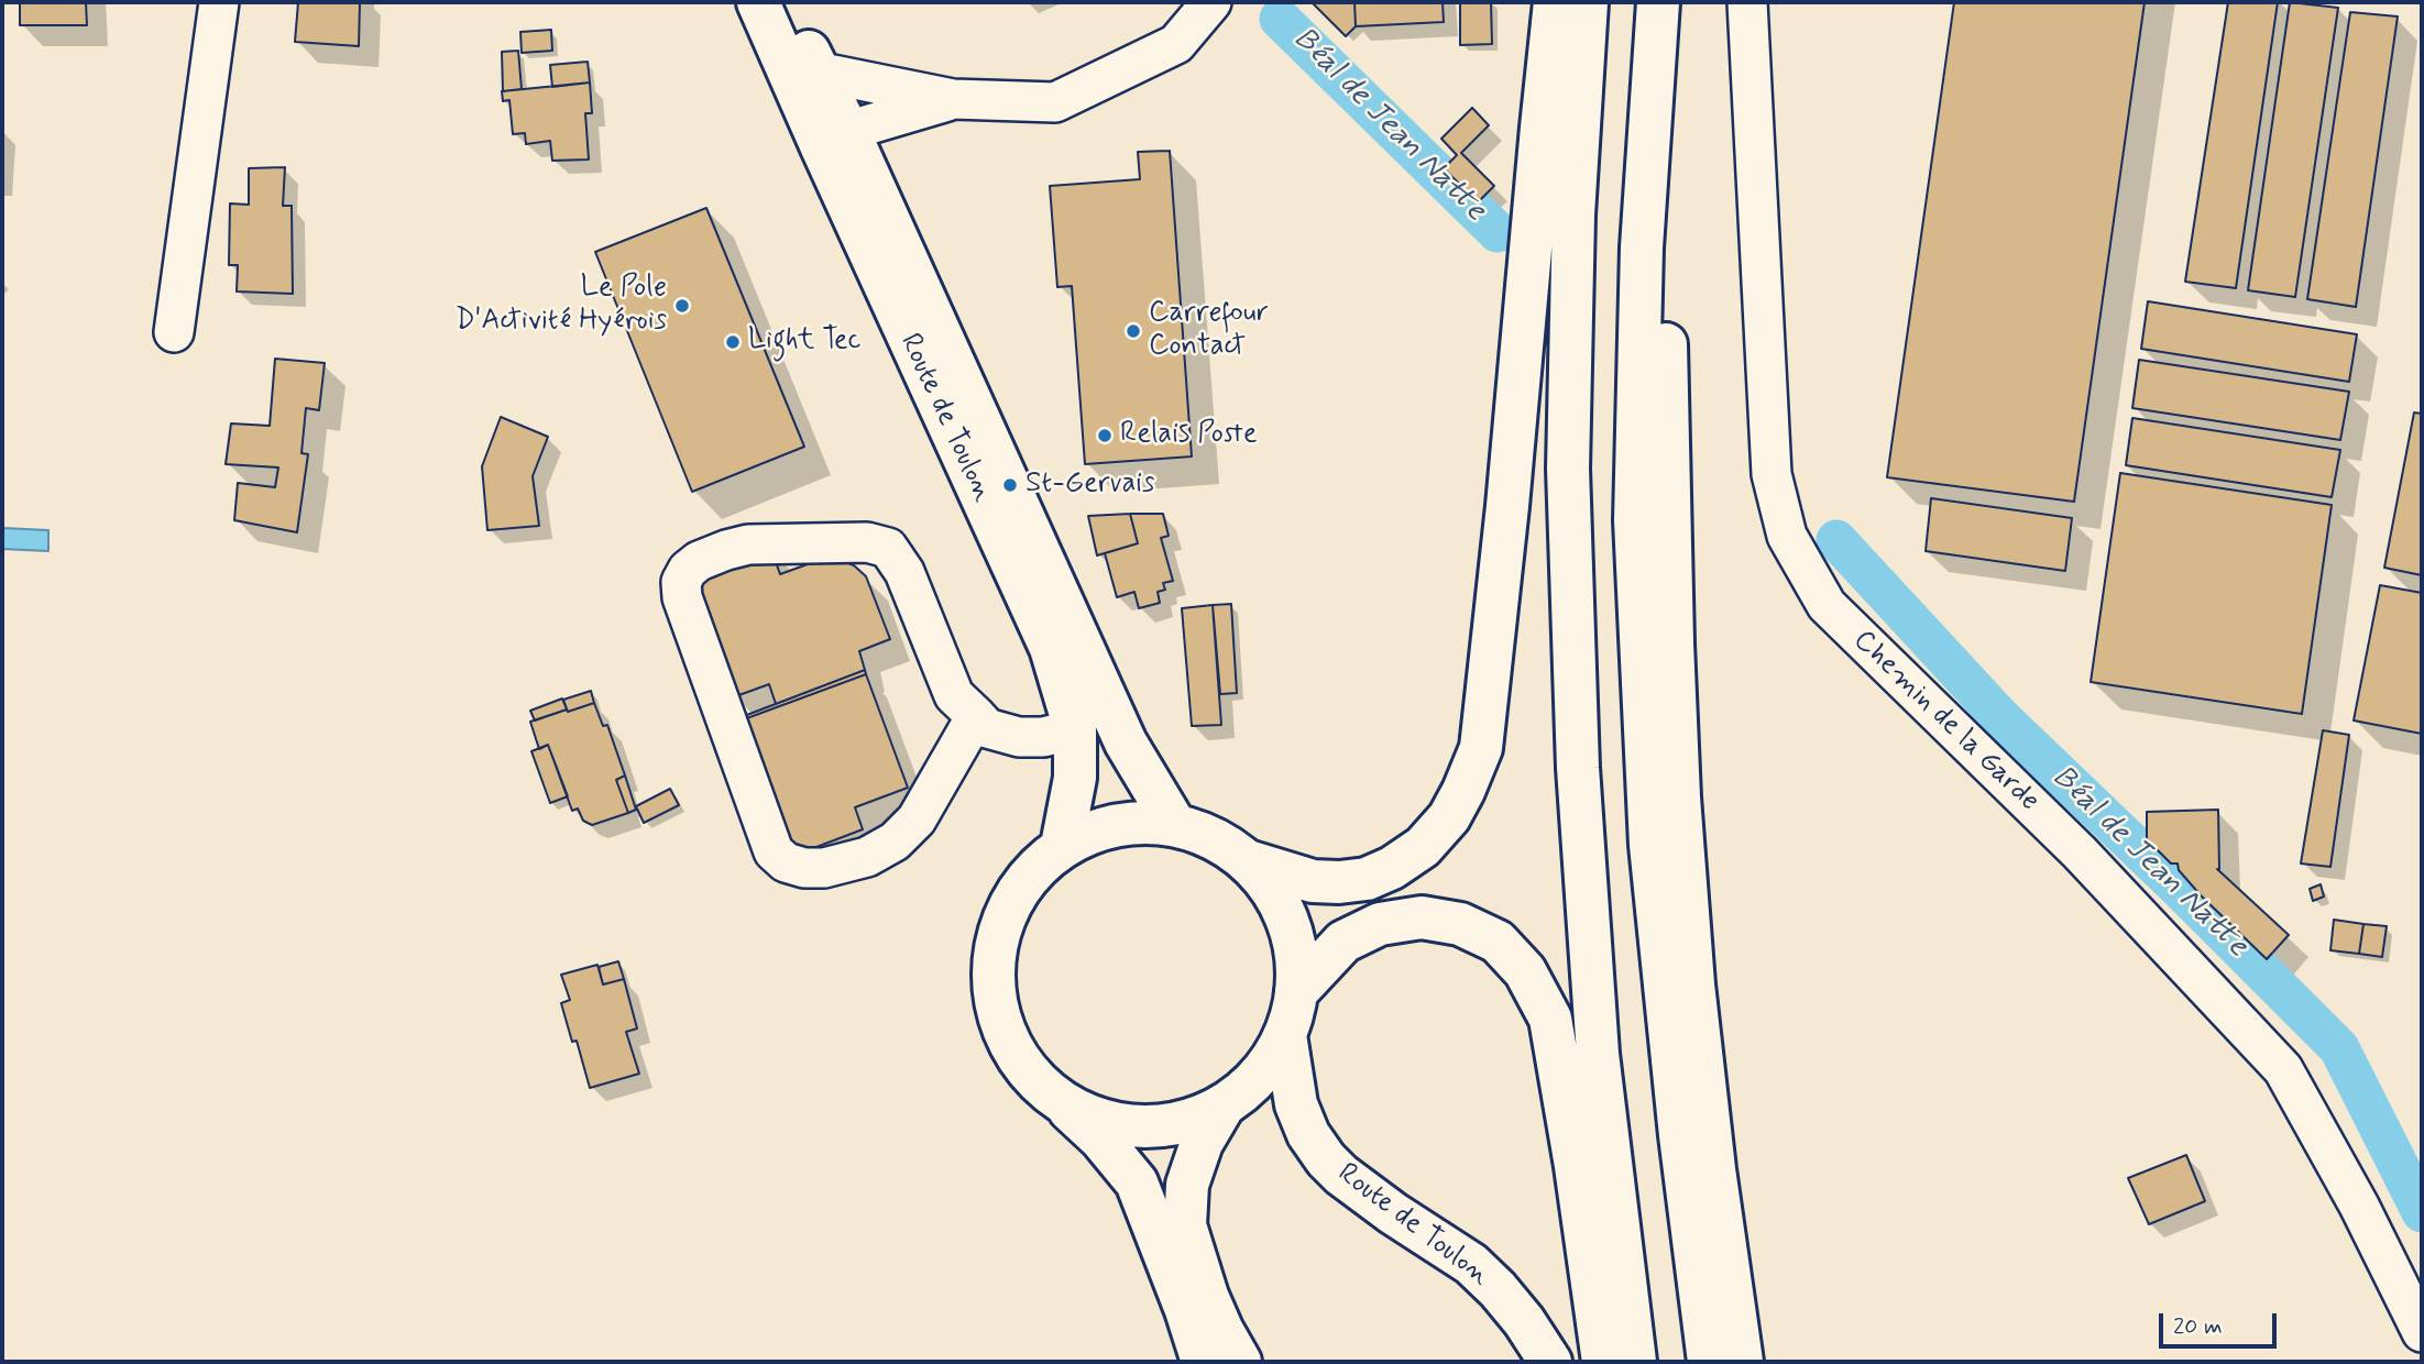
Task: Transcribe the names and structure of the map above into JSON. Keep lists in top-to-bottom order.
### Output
{
  "streets": {
    "main road": ["Route de Toulon"],
    "street": ["Chemin de la Garde"]
  },
  "water": ["Béal de Jean Natte"],
  "places": [
    "Le Pole D'Activité Hyérois",
    "Carrefour Contact",
    "Light Tec",
    "Relais Poste",
    "St-Gervais"
  ],
  "scale_bar": "20 m"
}
